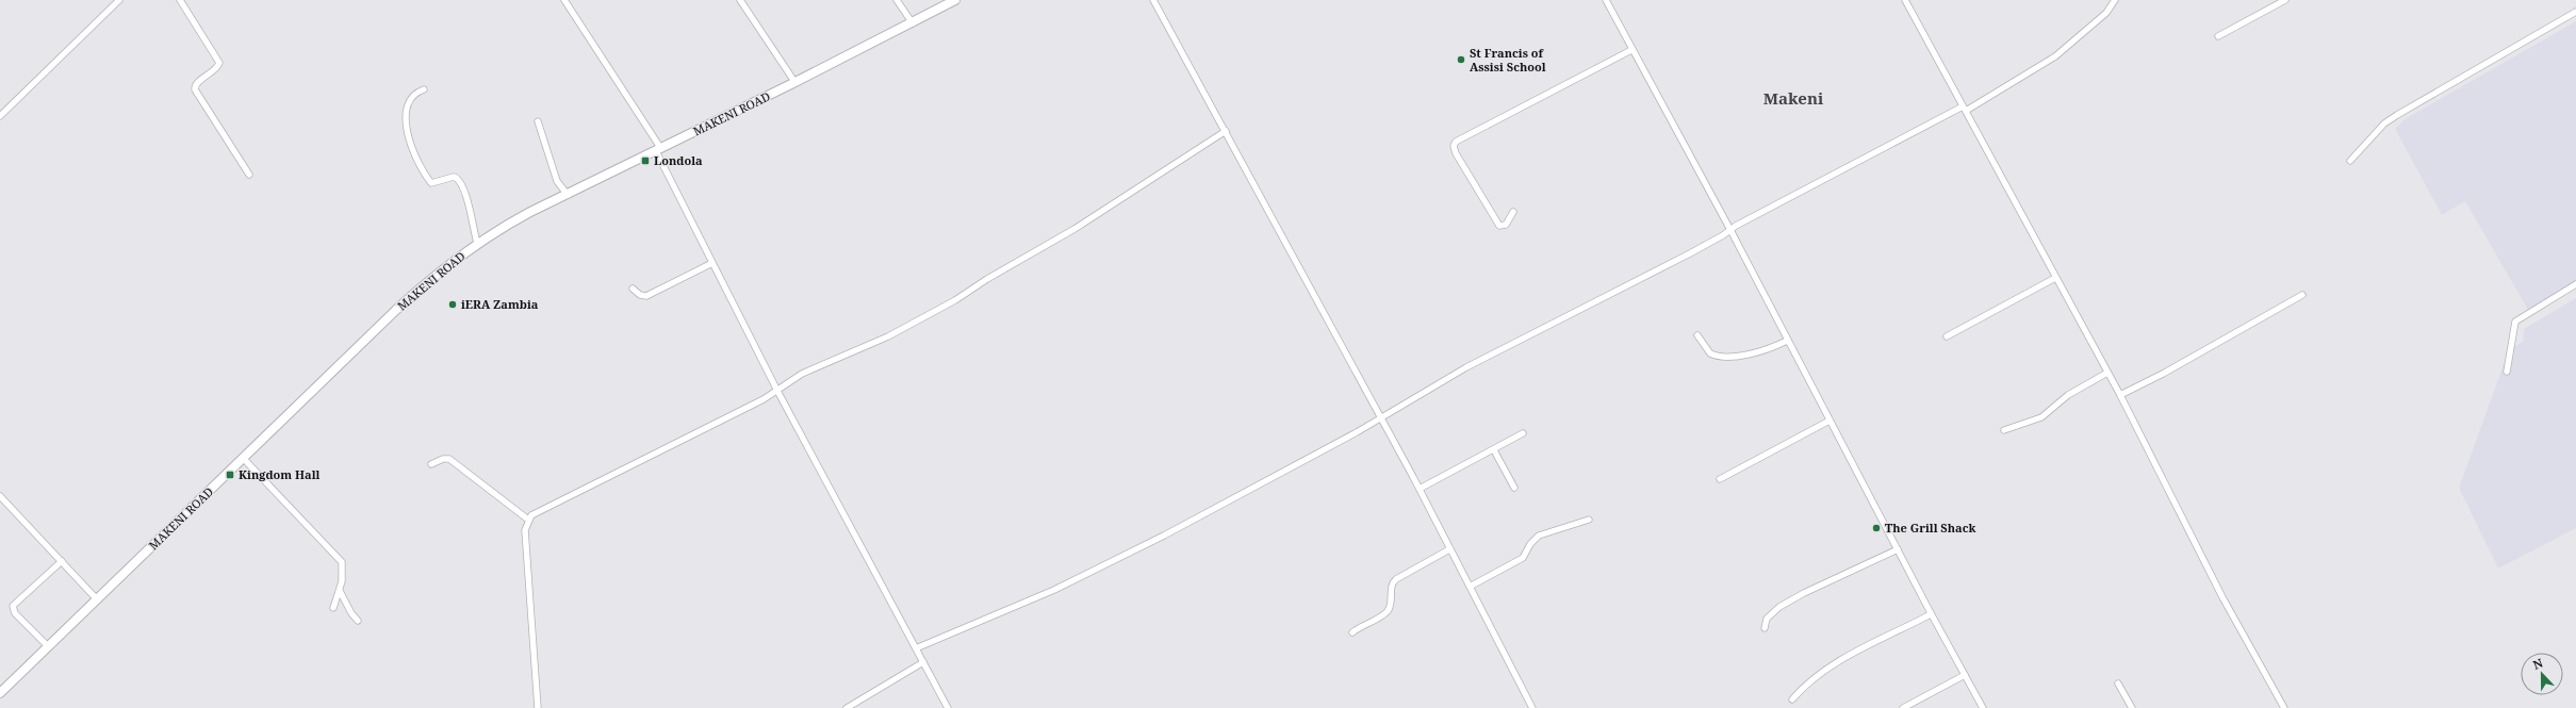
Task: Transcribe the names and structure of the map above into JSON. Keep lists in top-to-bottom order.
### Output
{
  "streets": {
    "main road": ["MAKENI ROAD"]
  },
  "districts": ["Makeni"],
  "places": {
    "other": ["St Francis of Assisi School", "iERA Zambia", "The Grill Shack"],
    "transit": ["Londola", "Kingdom Hall"]
  },
  "north": "top"
}
